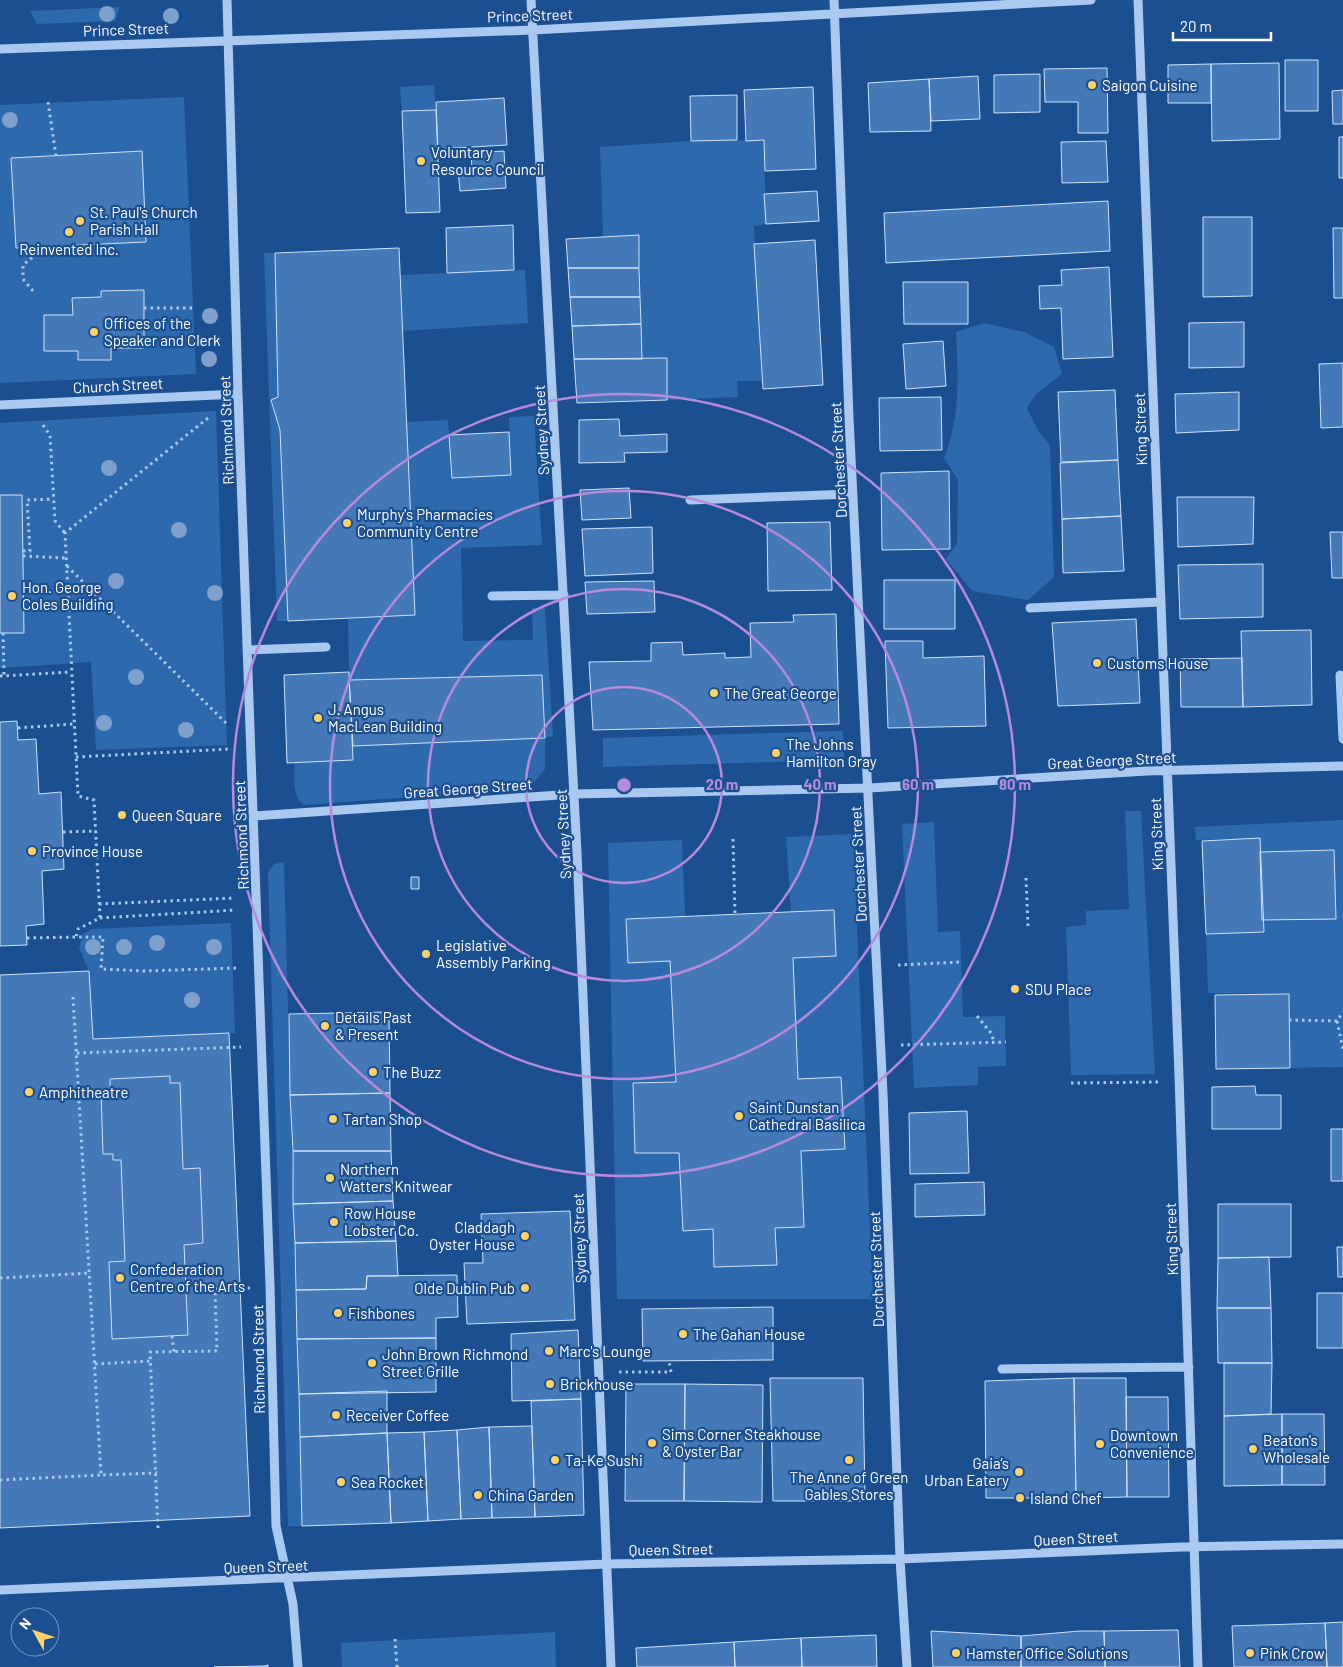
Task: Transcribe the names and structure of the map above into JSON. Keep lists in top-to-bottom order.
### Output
{
  "streets": {
    "street": [
      "Prince Street",
      "Church Street",
      "King Street",
      "Richmond Street",
      "Sydney Street",
      "Dorchester Street",
      "Great George Street",
      "Queen Street"
    ]
  },
  "crossings": [
    ["Prince Street", "Richmond Street"],
    ["Prince Street", "Sydney Street"],
    ["Prince Street", "Dorchester Street"],
    ["Church Street", "Richmond Street"],
    ["King Street", "Great George Street"],
    ["King Street", "Queen Street"],
    ["Richmond Street", "Great George Street"],
    ["Richmond Street", "Queen Street"],
    ["Sydney Street", "Great George Street"],
    ["Sydney Street", "Queen Street"],
    ["Dorchester Street", "Great George Street"],
    ["Dorchester Street", "Queen Street"]
  ],
  "places": [
    "Saigon Cuisine",
    "Voluntary Resource Council",
    "St. Paul's Church Parish Hall",
    "Reinvented Inc.",
    "Offices of the Speaker and Clerk",
    "Murphy's Pharmacies Community Centre",
    "Hon. George Coles Building",
    "Customs House",
    "The Great George",
    "J. Angus MacLean Building",
    "The Johns Hamilton Gray",
    "Queen Square",
    "Province House",
    "Legislative Assembly Parking",
    "SDU Place",
    "Details Past & Present",
    "The Buzz",
    "Amphitheatre",
    "Saint Dunstan Cathedral Basilica",
    "Tartan Shop",
    "Northern Watters Knitwear",
    "Row House Lobster Co.",
    "Claddagh Oyster House",
    "Confederation Centre of the Arts",
    "Olde Dublin Pub",
    "Fishbones",
    "The Gahan House",
    "Marc's Lounge",
    "John Brown Richmond Street Grille",
    "Brickhouse",
    "Receiver Coffee",
    "Sims Corner Steakhouse & Oyster Bar",
    "Downtown Convenience",
    "Beaton's Wholesale",
    "Ta-Ke Sushi",
    "The Anne of Green Gables Stores",
    "Gaia‘s Urban Eatery",
    "Sea Rocket",
    "China Garden",
    "Island Chef",
    "Hamster Office Solutions",
    "Pink Crow"
  ],
  "scale_bar": "20 m",
  "north": "top left",
  "rings": [
    "20 m",
    "40 m",
    "60 m",
    "80 m"
  ]
}
